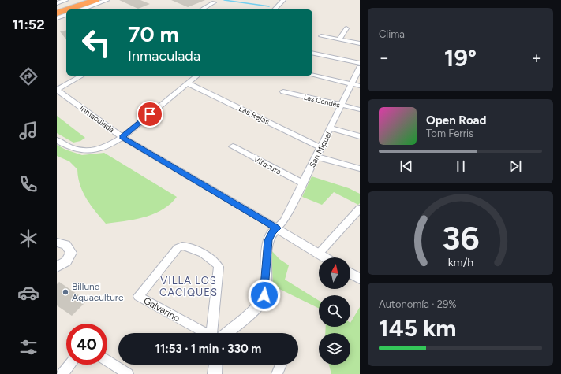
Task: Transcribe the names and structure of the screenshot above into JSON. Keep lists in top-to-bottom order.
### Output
{
  "streets": {
    "street": [
      "Las Condes",
      "Las Rejas",
      "Inmaculada",
      "San Miguel",
      "Vitacura",
      "Galvarino"
    ]
  },
  "crossings": [
    ["Las Condes", "San Miguel"],
    ["Las Rejas", "San Miguel"],
    ["Inmaculada", "San Miguel"],
    ["San Miguel", "Vitacura"]
  ],
  "districts": ["VILLA LOS CACIQUES"],
  "places": ["Billund Aquaculture"],
  "north": "top",
  "page": {
    "tabs": "11:52",
    "tile": [
      "Clima",
      ["Autonomía · 29%", "145 km"]
    ],
    "turn": ["70 m", "Inmaculada"],
    "heat": ["−", "19°", "+"],
    "song": ["Open Road", "Tom Ferris"],
    "limit": "40",
    "trip": "11:53 · 1 min · 330 m",
    "gauge": ["36", "km/h"]
  }
}
